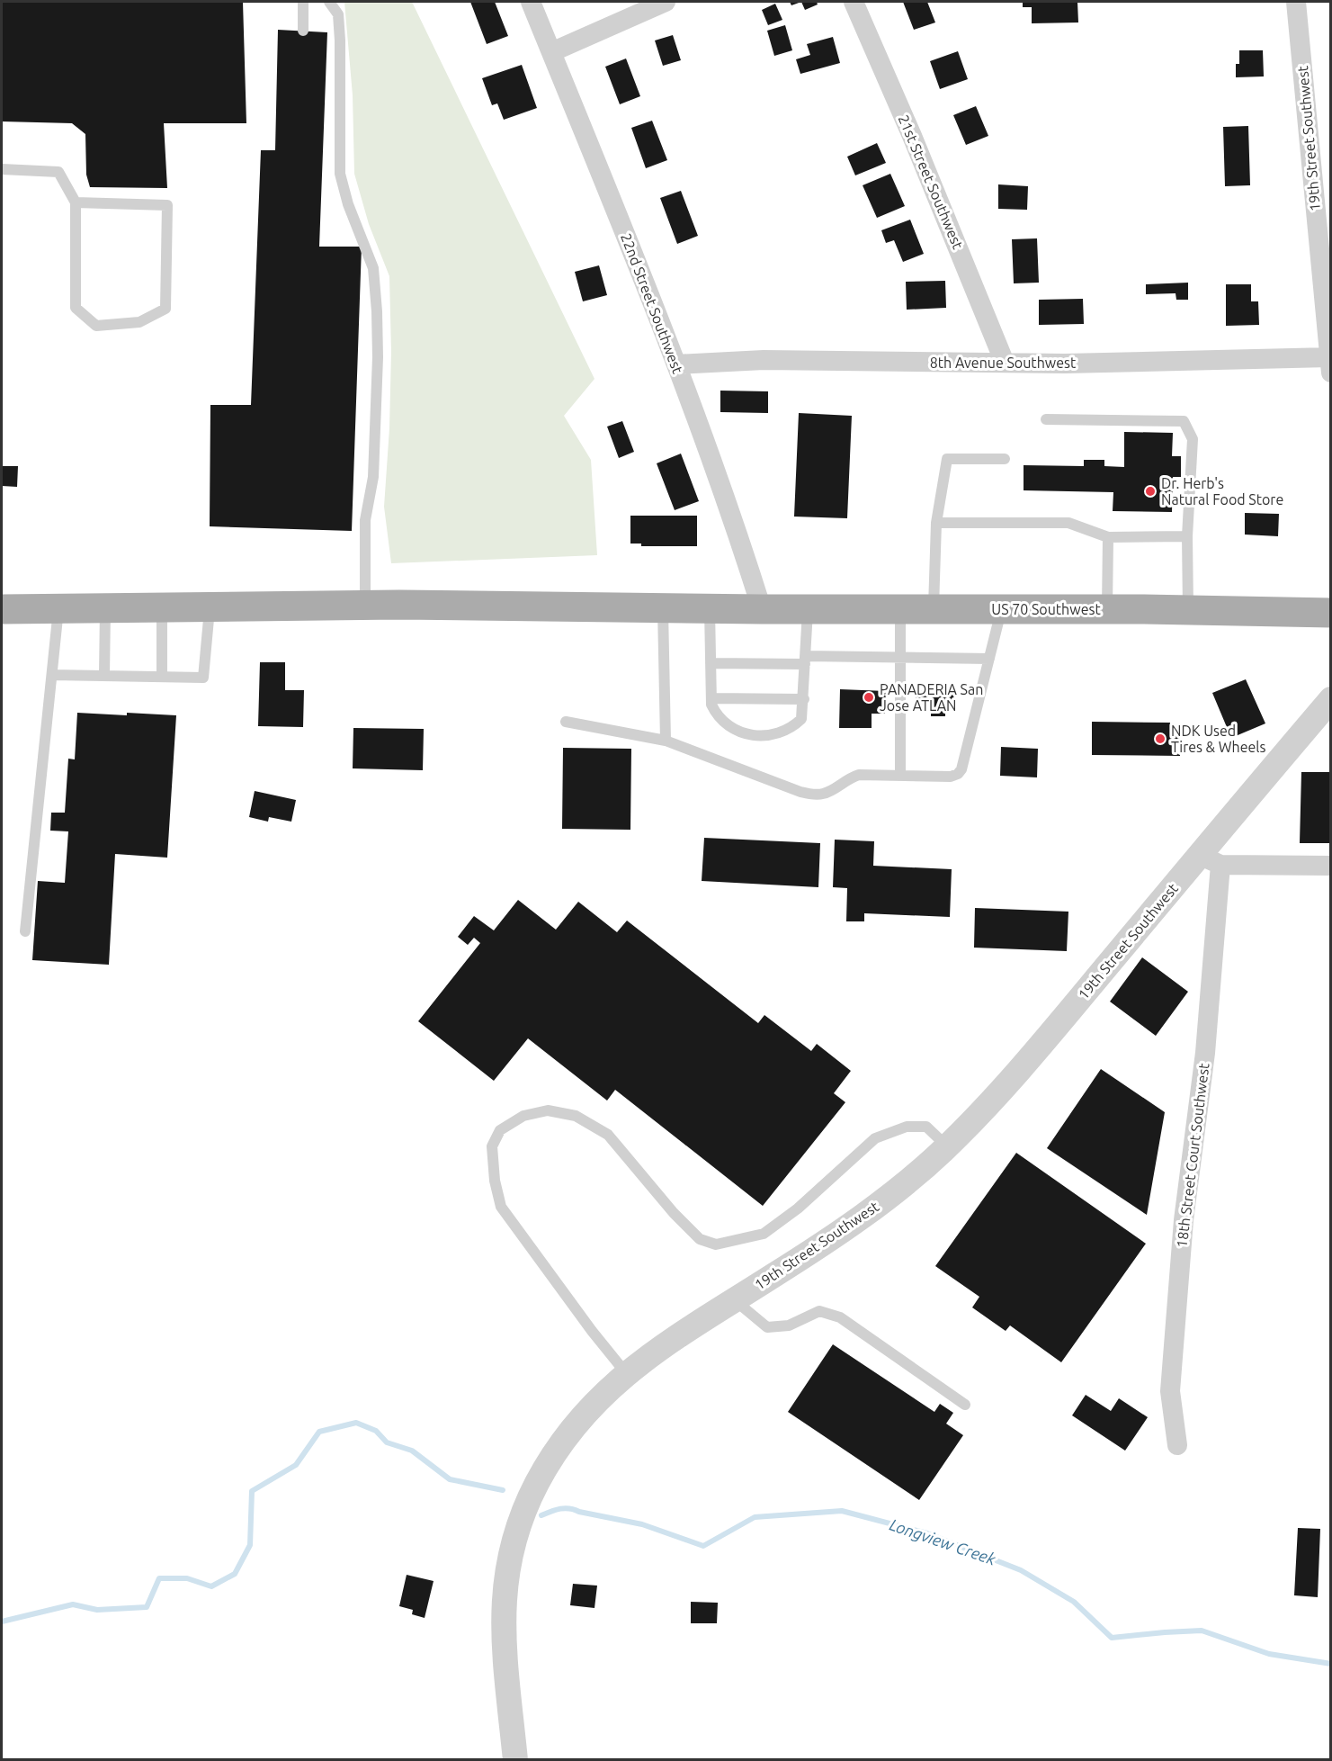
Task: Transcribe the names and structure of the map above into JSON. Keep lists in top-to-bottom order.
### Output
{
  "streets": {
    "main road": ["US 70 Southwest"],
    "street": [
      "19th Street Southwest",
      "21st Street Southwest",
      "22nd Street Southwest",
      "8th Avenue Southwest",
      "18th Street Court Southwest"
    ]
  },
  "crossings": [
    ["19th Street Southwest", "8th Avenue Southwest"],
    ["19th Street Southwest", "18th Street Court Southwest"],
    ["21st Street Southwest", "8th Avenue Southwest"],
    ["22nd Street Southwest", "8th Avenue Southwest"],
    ["22nd Street Southwest", "US 70 Southwest"]
  ],
  "water": ["Longview Creek"],
  "places": ["Dr. Herb's Natural Food Store", "PANADERIA San Jose ATLAN", "NDK Used Tires & Wheels"]
}
